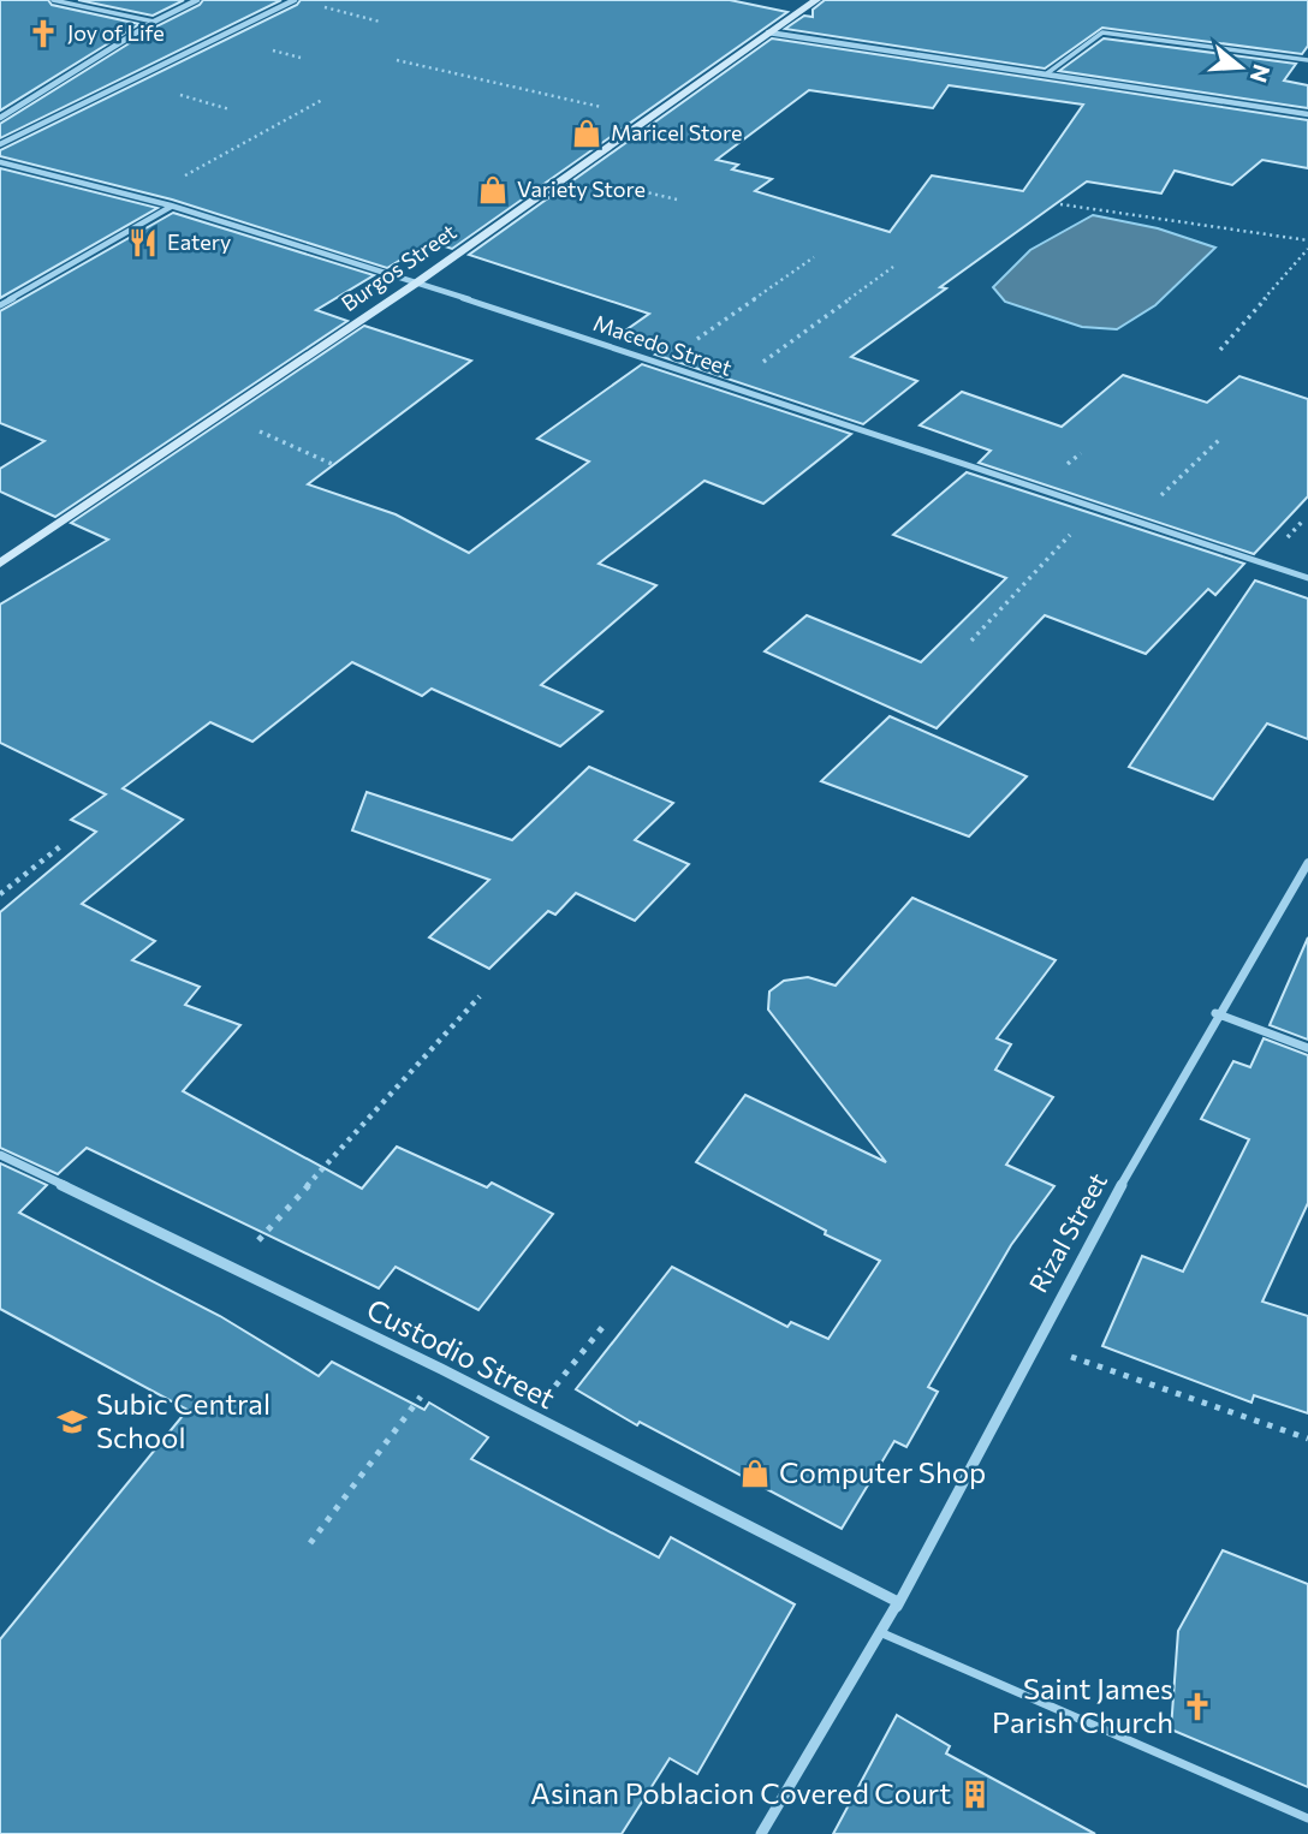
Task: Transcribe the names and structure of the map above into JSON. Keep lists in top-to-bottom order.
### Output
{
  "streets": {
    "street": [
      "Burgos Street",
      "Macedo Street",
      "Rizal Street",
      "Custodio Street"
    ]
  },
  "crossings": [
    ["Burgos Street", "Macedo Street"],
    ["Rizal Street", "Custodio Street"]
  ],
  "places": {
    "church": ["Joy of Life", "Saint James Parish Church"],
    "shop": ["Maricel Store", "Variety Store", "Computer Shop"],
    "restaurant": ["Eatery"],
    "school or university": ["Subic Central School"],
    "building": ["Asinan Poblacion Covered Court"]
  },
  "north": "right"
}
